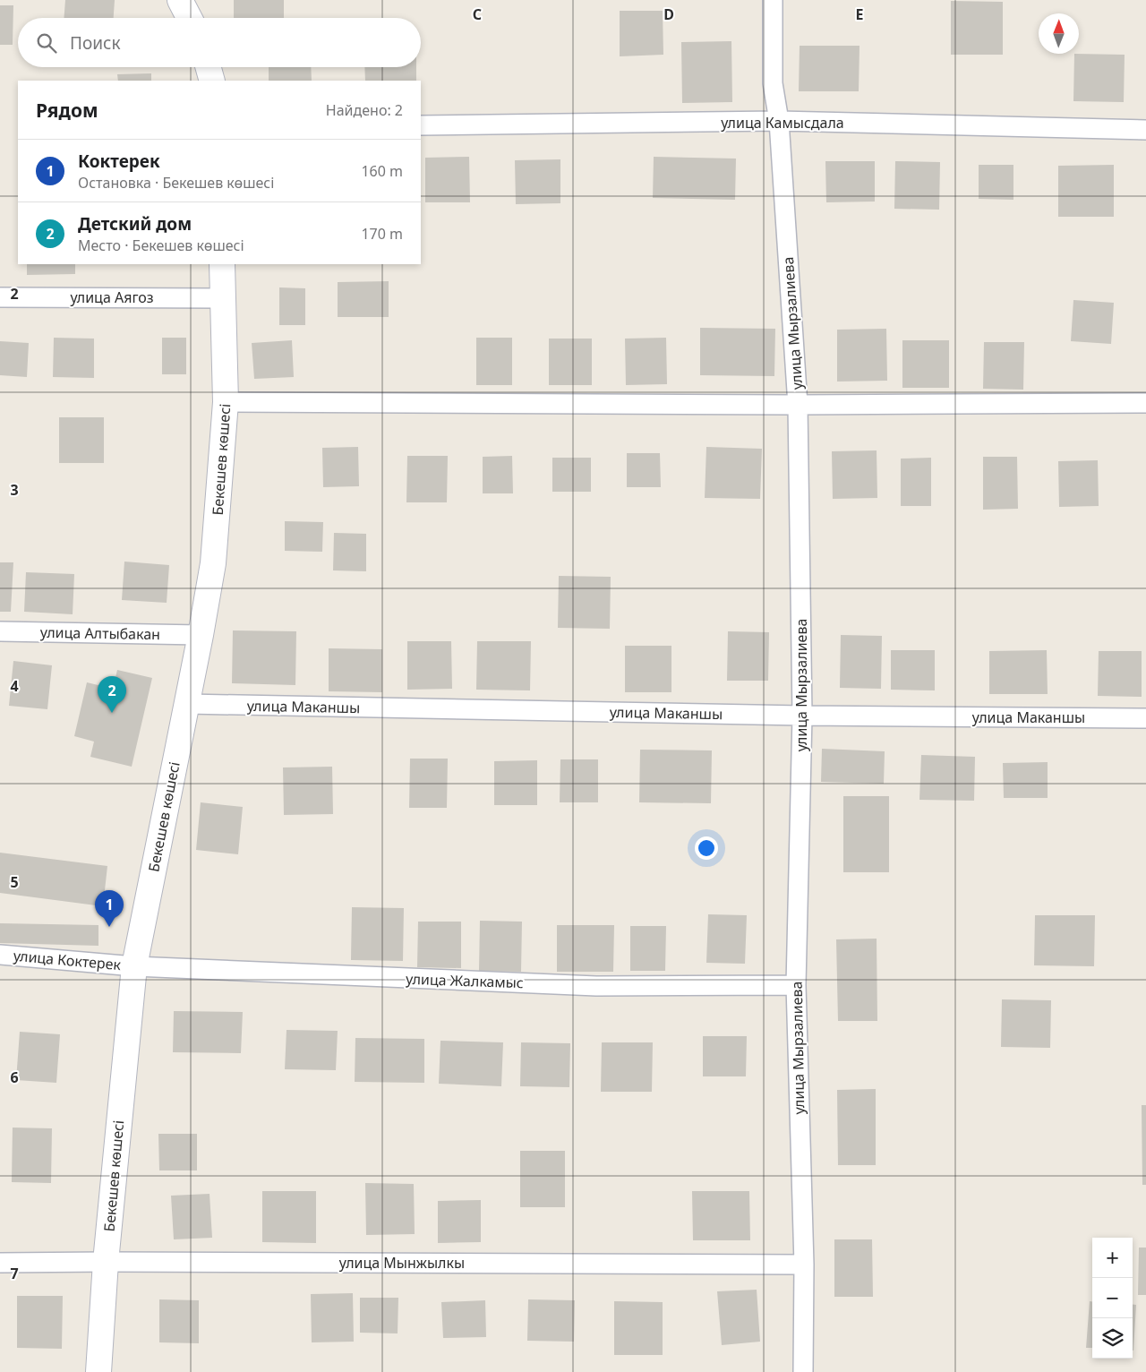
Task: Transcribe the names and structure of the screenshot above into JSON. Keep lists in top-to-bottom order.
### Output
{
  "streets": {
    "main road": ["Бекешев көшесі"],
    "street": [
      "улица Камысдала",
      "улица Аягоз",
      "улица Мырзалиева",
      "улица Алтыбакан",
      "улица Маканшы",
      "улица Коктерек",
      "улица Жалкамыс",
      "улица Мынжылкы"
    ]
  },
  "crossings": [
    ["улица Камысдала", "улица Мырзалиева"],
    ["улица Аягоз", "Бекешев көшесі"],
    ["улица Мырзалиева", "улица Маканшы"],
    ["улица Мырзалиева", "улица Жалкамыс"],
    ["улица Мырзалиева", "улица Мынжылкы"],
    ["Бекешев көшесі", "улица Алтыбакан"],
    ["Бекешев көшесі", "улица Маканшы"],
    ["Бекешев көшесі", "улица Коктерек"],
    ["Бекешев көшесі", "улица Жалкамыс"],
    ["Бекешев көшесі", "улица Мынжылкы"],
    ["улица Коктерек", "улица Жалкамыс"]
  ],
  "north": "top",
  "page": {
    "search": "Поиск",
    "heading": ["Рядом", "Найдено: 2"],
    "list": [
      {
        "mark": "1",
        "name": "Коктерек",
        "note": "Остановка · Бекешев көшесі",
        "value": "160 m"
      },
      {
        "mark": "2",
        "name": "Детский дом",
        "note": "Место · Бекешев көшесі",
        "value": "170 m"
      }
    ],
    "pins": ["2", "1"],
    "map_buttons": ["+", "−"]
  },
  "grid": {
    "columns": ["C", "D", "E"],
    "rows": [
      "2",
      "3",
      "4",
      "5",
      "6",
      "7"
    ]
  }
}
